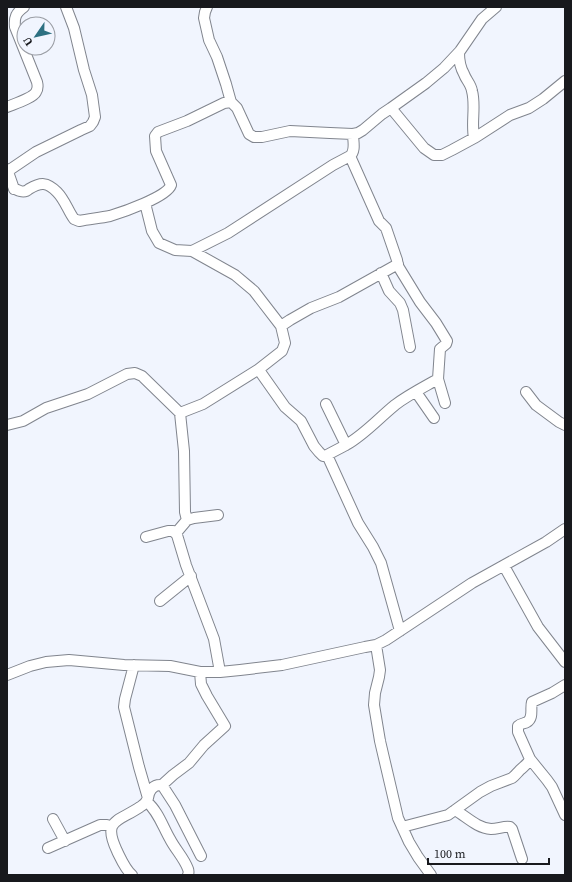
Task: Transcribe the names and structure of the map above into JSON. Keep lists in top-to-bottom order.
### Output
{
  "scale_bar": "100 m",
  "north": "bottom left"
}
